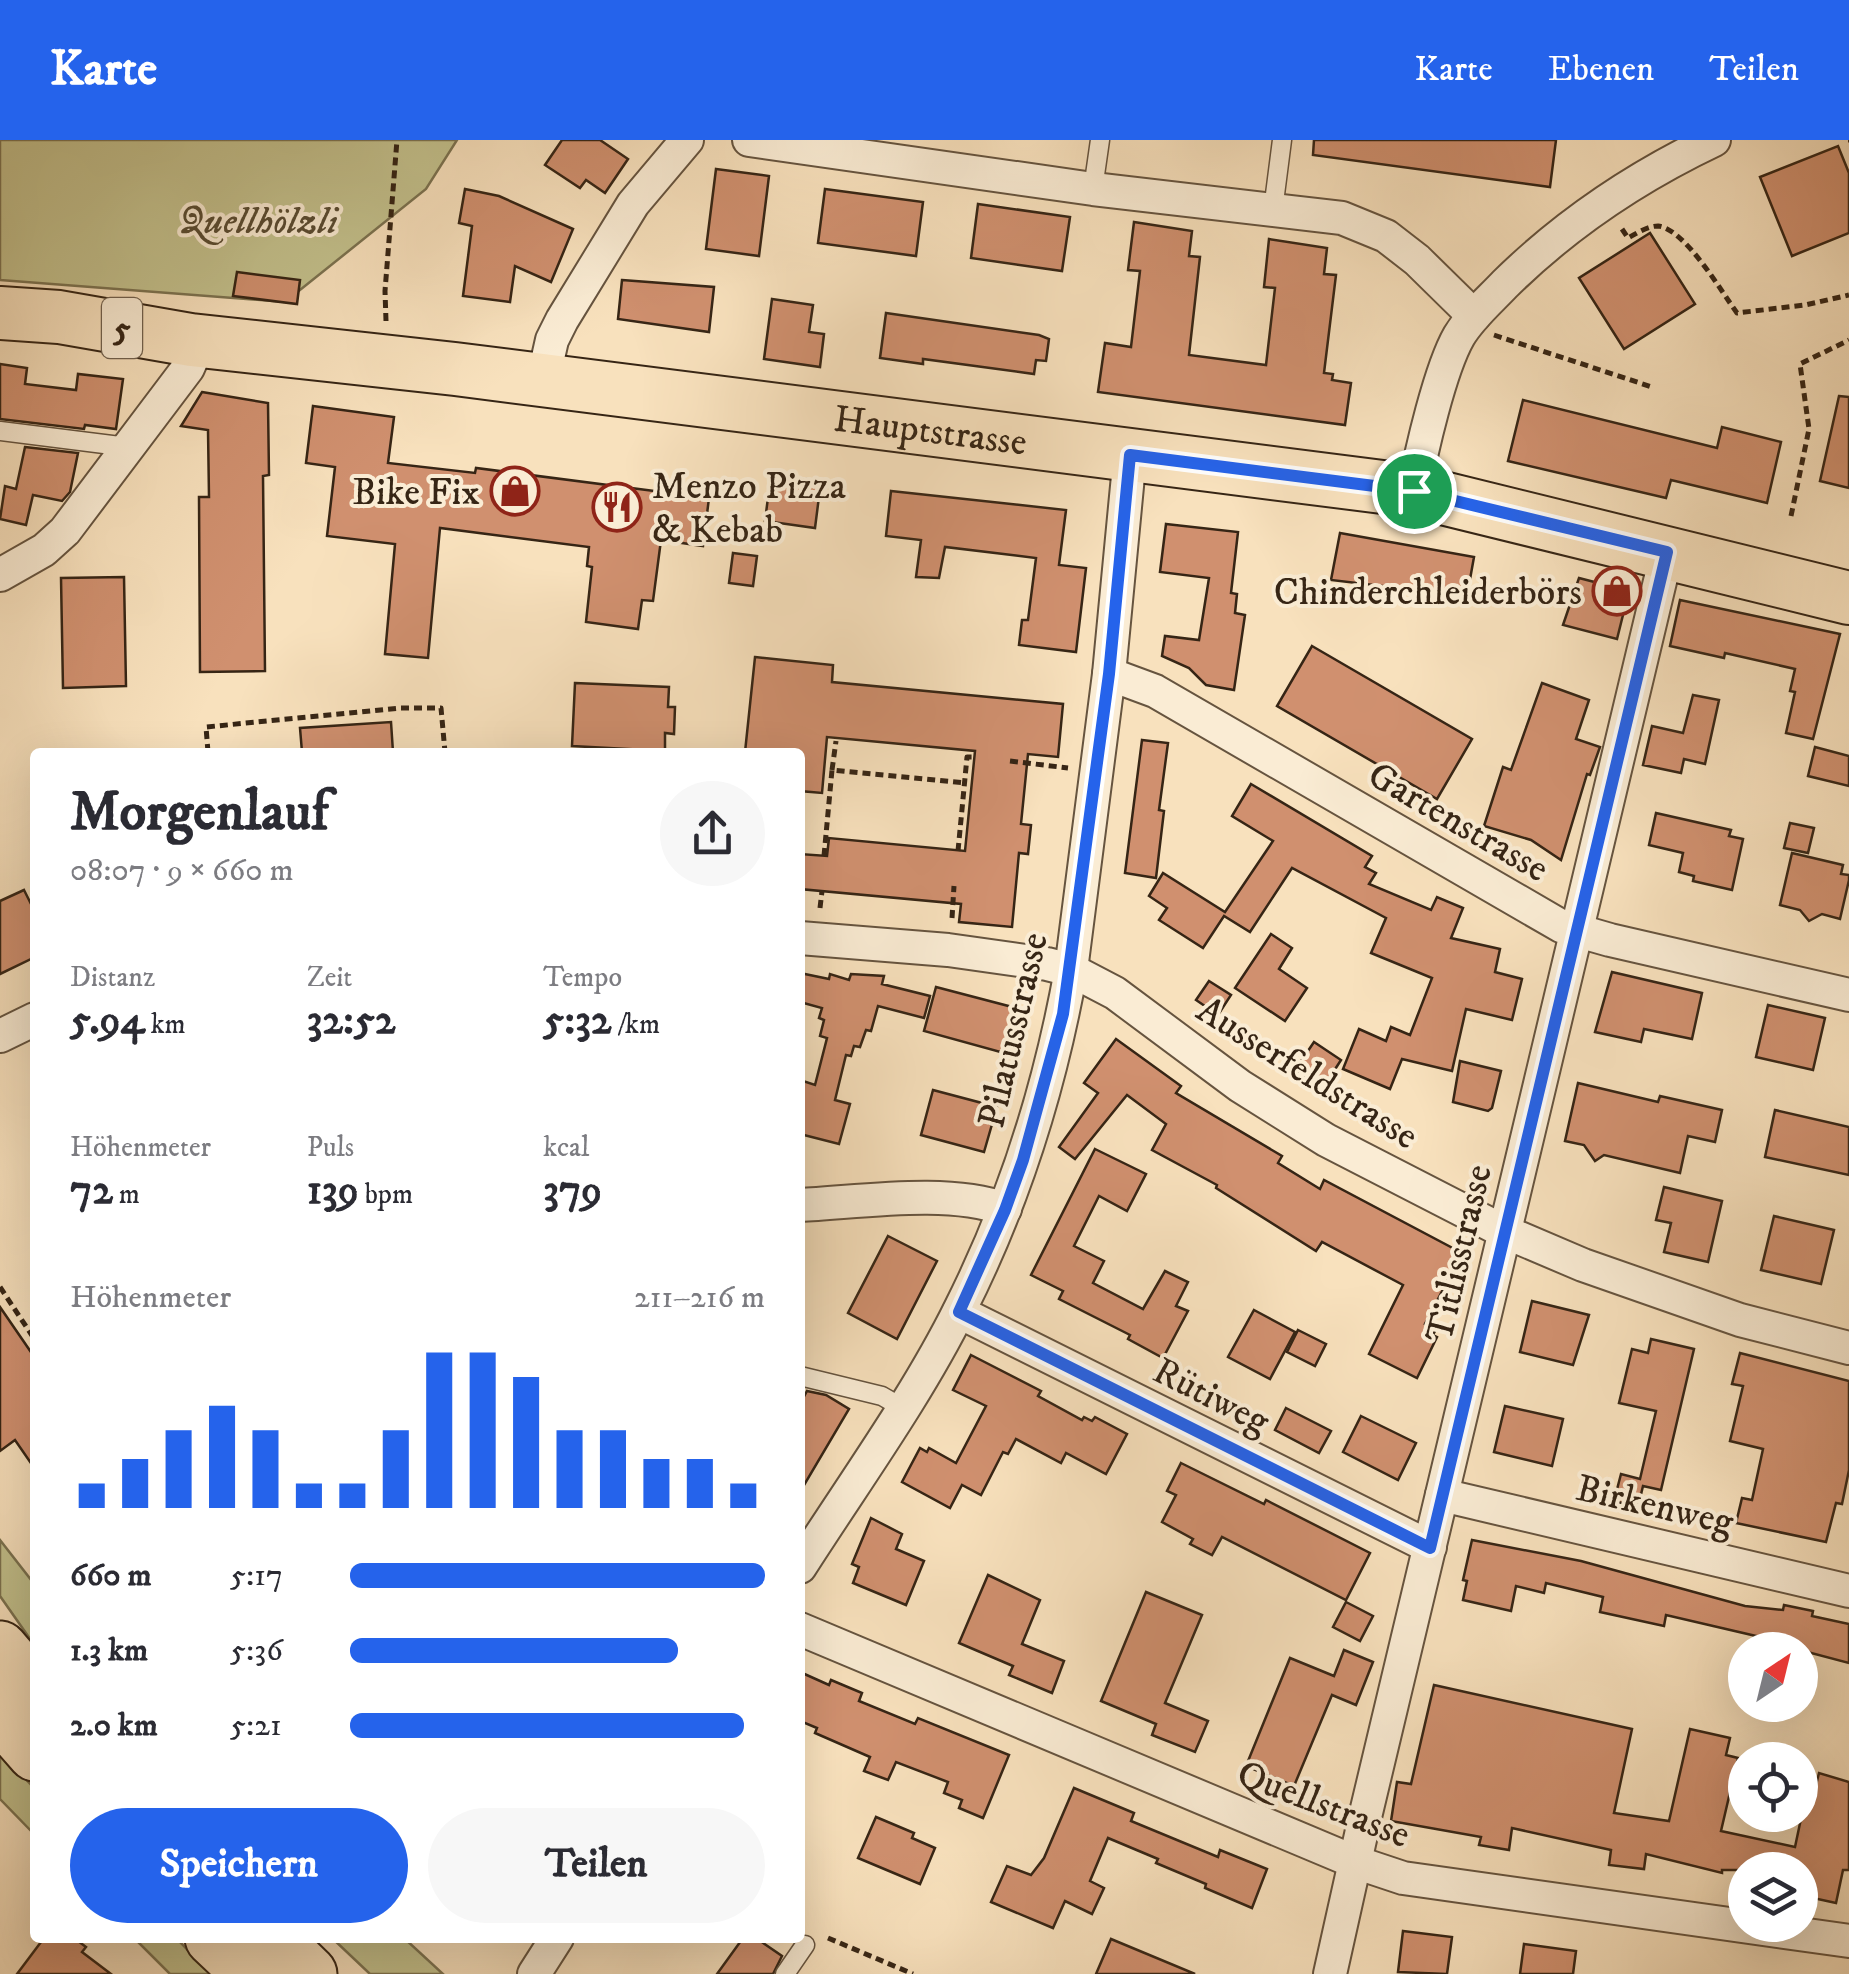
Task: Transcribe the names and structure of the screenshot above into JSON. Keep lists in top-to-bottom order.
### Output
{
  "streets": {
    "main road": ["5", "Hauptstrasse"],
    "street": [
      "Gartenstrasse",
      "Pilatusstrasse",
      "Ausserfeldstrasse",
      "Titlisstrasse",
      "Rütiweg",
      "Birkenweg",
      "Quellstrasse"
    ]
  },
  "crossings": [
    ["Hauptstrasse", "Pilatusstrasse"],
    ["Hauptstrasse", "Titlisstrasse"],
    ["Gartenstrasse", "Pilatusstrasse"],
    ["Gartenstrasse", "Titlisstrasse"],
    ["Pilatusstrasse", "Ausserfeldstrasse"],
    ["Pilatusstrasse", "Rütiweg"],
    ["Ausserfeldstrasse", "Titlisstrasse"],
    ["Titlisstrasse", "Rütiweg"],
    ["Titlisstrasse", "Birkenweg"],
    ["Titlisstrasse", "Quellstrasse"]
  ],
  "parks": ["Quellhölzli"],
  "places": {
    "shop": ["Bike Fix", "Chinderchleiderbörs"],
    "restaurant": ["Menzo Pizza & Kebab"]
  },
  "north": "top right",
  "page": {
    "header": "Karte",
    "nav": ["Karte", "Ebenen", "Teilen"],
    "heading": ["Morgenlauf", "08:07 · 9 × 660 m"],
    "stats": [
      ["Distanz", "5.94 km"],
      ["Zeit", "32:52"],
      ["Tempo", "5:32 /km"],
      ["Höhenmeter", "72 m"],
      ["Puls", "139 bpm"],
      ["kcal", "379"]
    ],
    "chart": ["Höhenmeter", "211–216 m"],
    "list": [
      {
        "name": "660 m",
        "note": "5:17"
      },
      {
        "name": "1.3 km",
        "note": "5:36"
      },
      {
        "name": "2.0 km",
        "note": "5:21"
      }
    ],
    "buttons": ["Speichern", "Teilen"]
  }
}
